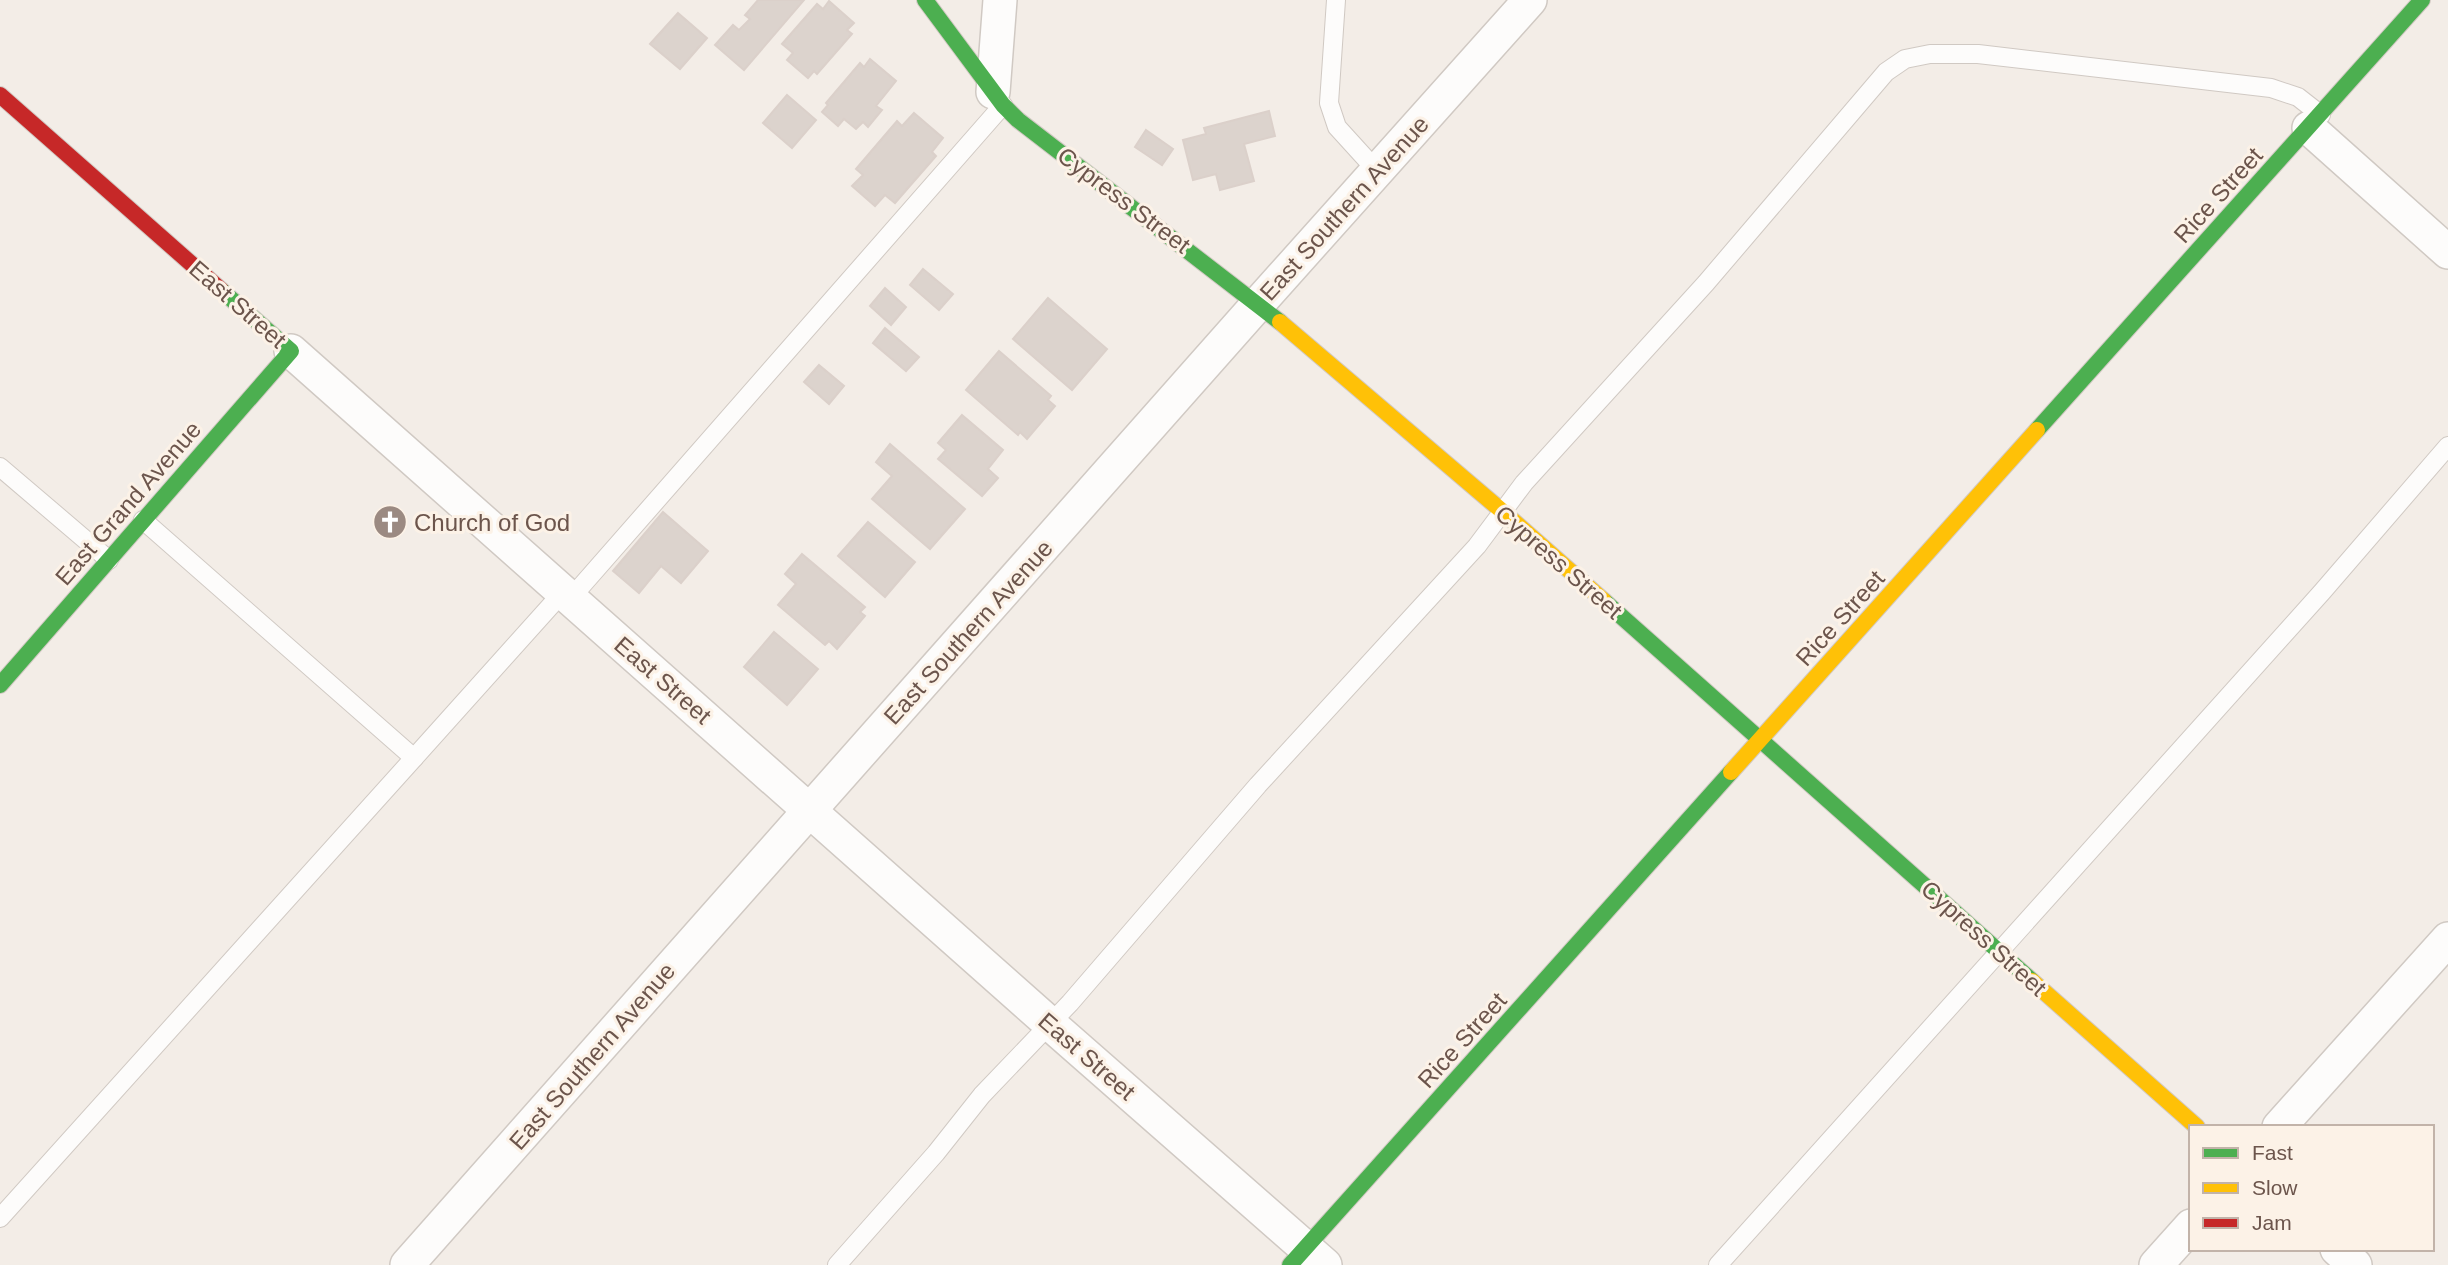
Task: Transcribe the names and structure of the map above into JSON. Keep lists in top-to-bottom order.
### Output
{
  "streets": {
    "street": [
      "Rice Street",
      "Cypress Street",
      "East Southern Avenue",
      "East Street",
      "East Grand Avenue"
    ]
  },
  "crossings": [
    ["Rice Street", "Cypress Street"],
    ["Rice Street", "East Street"],
    ["Cypress Street", "East Southern Avenue"],
    ["East Southern Avenue", "East Street"],
    ["East Street", "East Grand Avenue"]
  ],
  "places": {
    "church": ["Church of God"]
  },
  "legend": ["Fast", "Slow", "Jam"]
}
